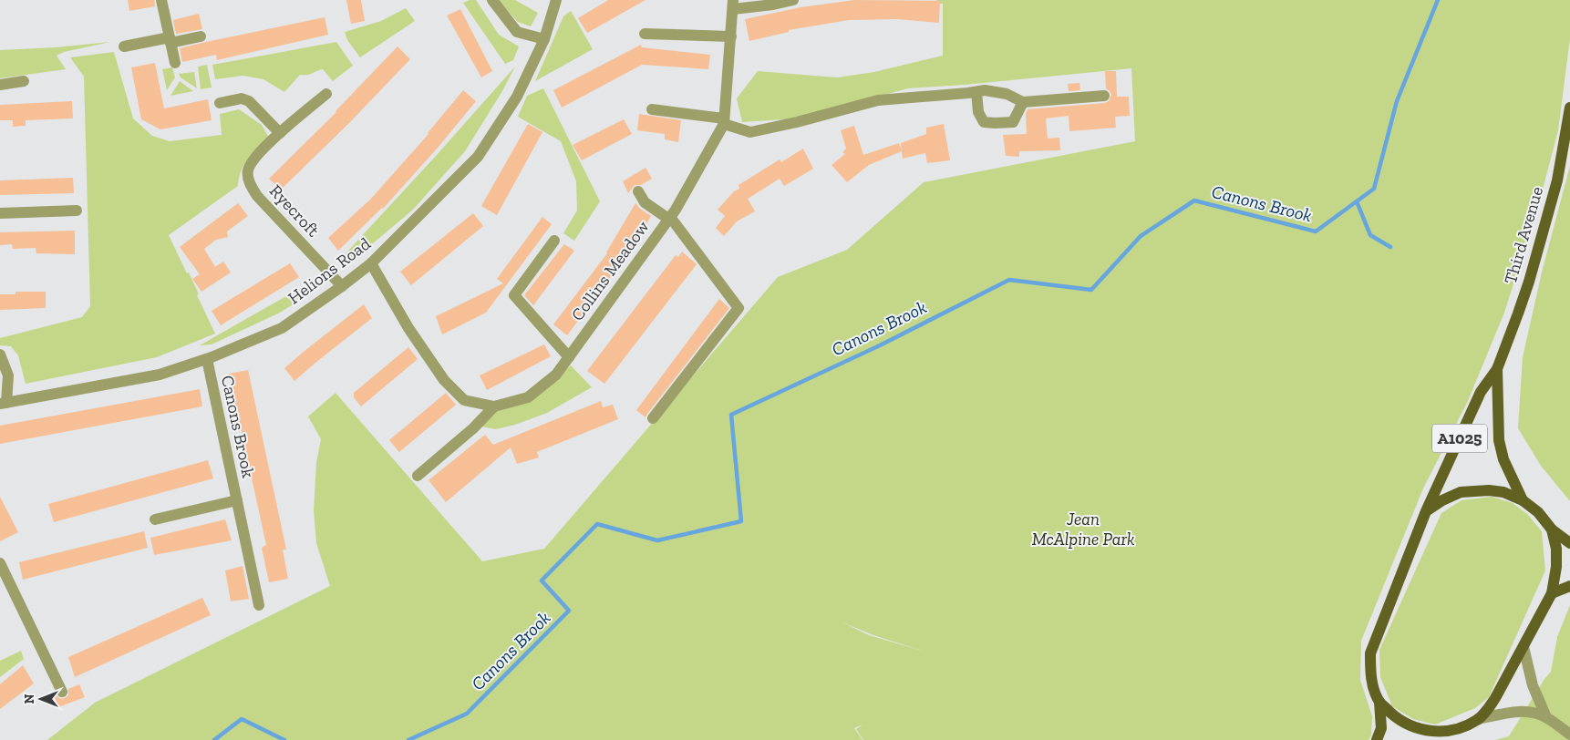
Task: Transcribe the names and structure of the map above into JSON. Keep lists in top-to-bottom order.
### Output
{
  "streets": {
    "main road": ["Third Avenue", "A1025"],
    "street": [
      "Ryecroft",
      "Helions Road",
      "Collins Meadow",
      "Canons Brook"
    ]
  },
  "crossings": [
    ["Ryecroft", "Helions Road"],
    ["Helions Road", "Collins Meadow"],
    ["Helions Road", "Canons Brook"]
  ],
  "water": ["Canons Brook"],
  "parks": ["Jean McAlpine Park"],
  "north": "left"
}
